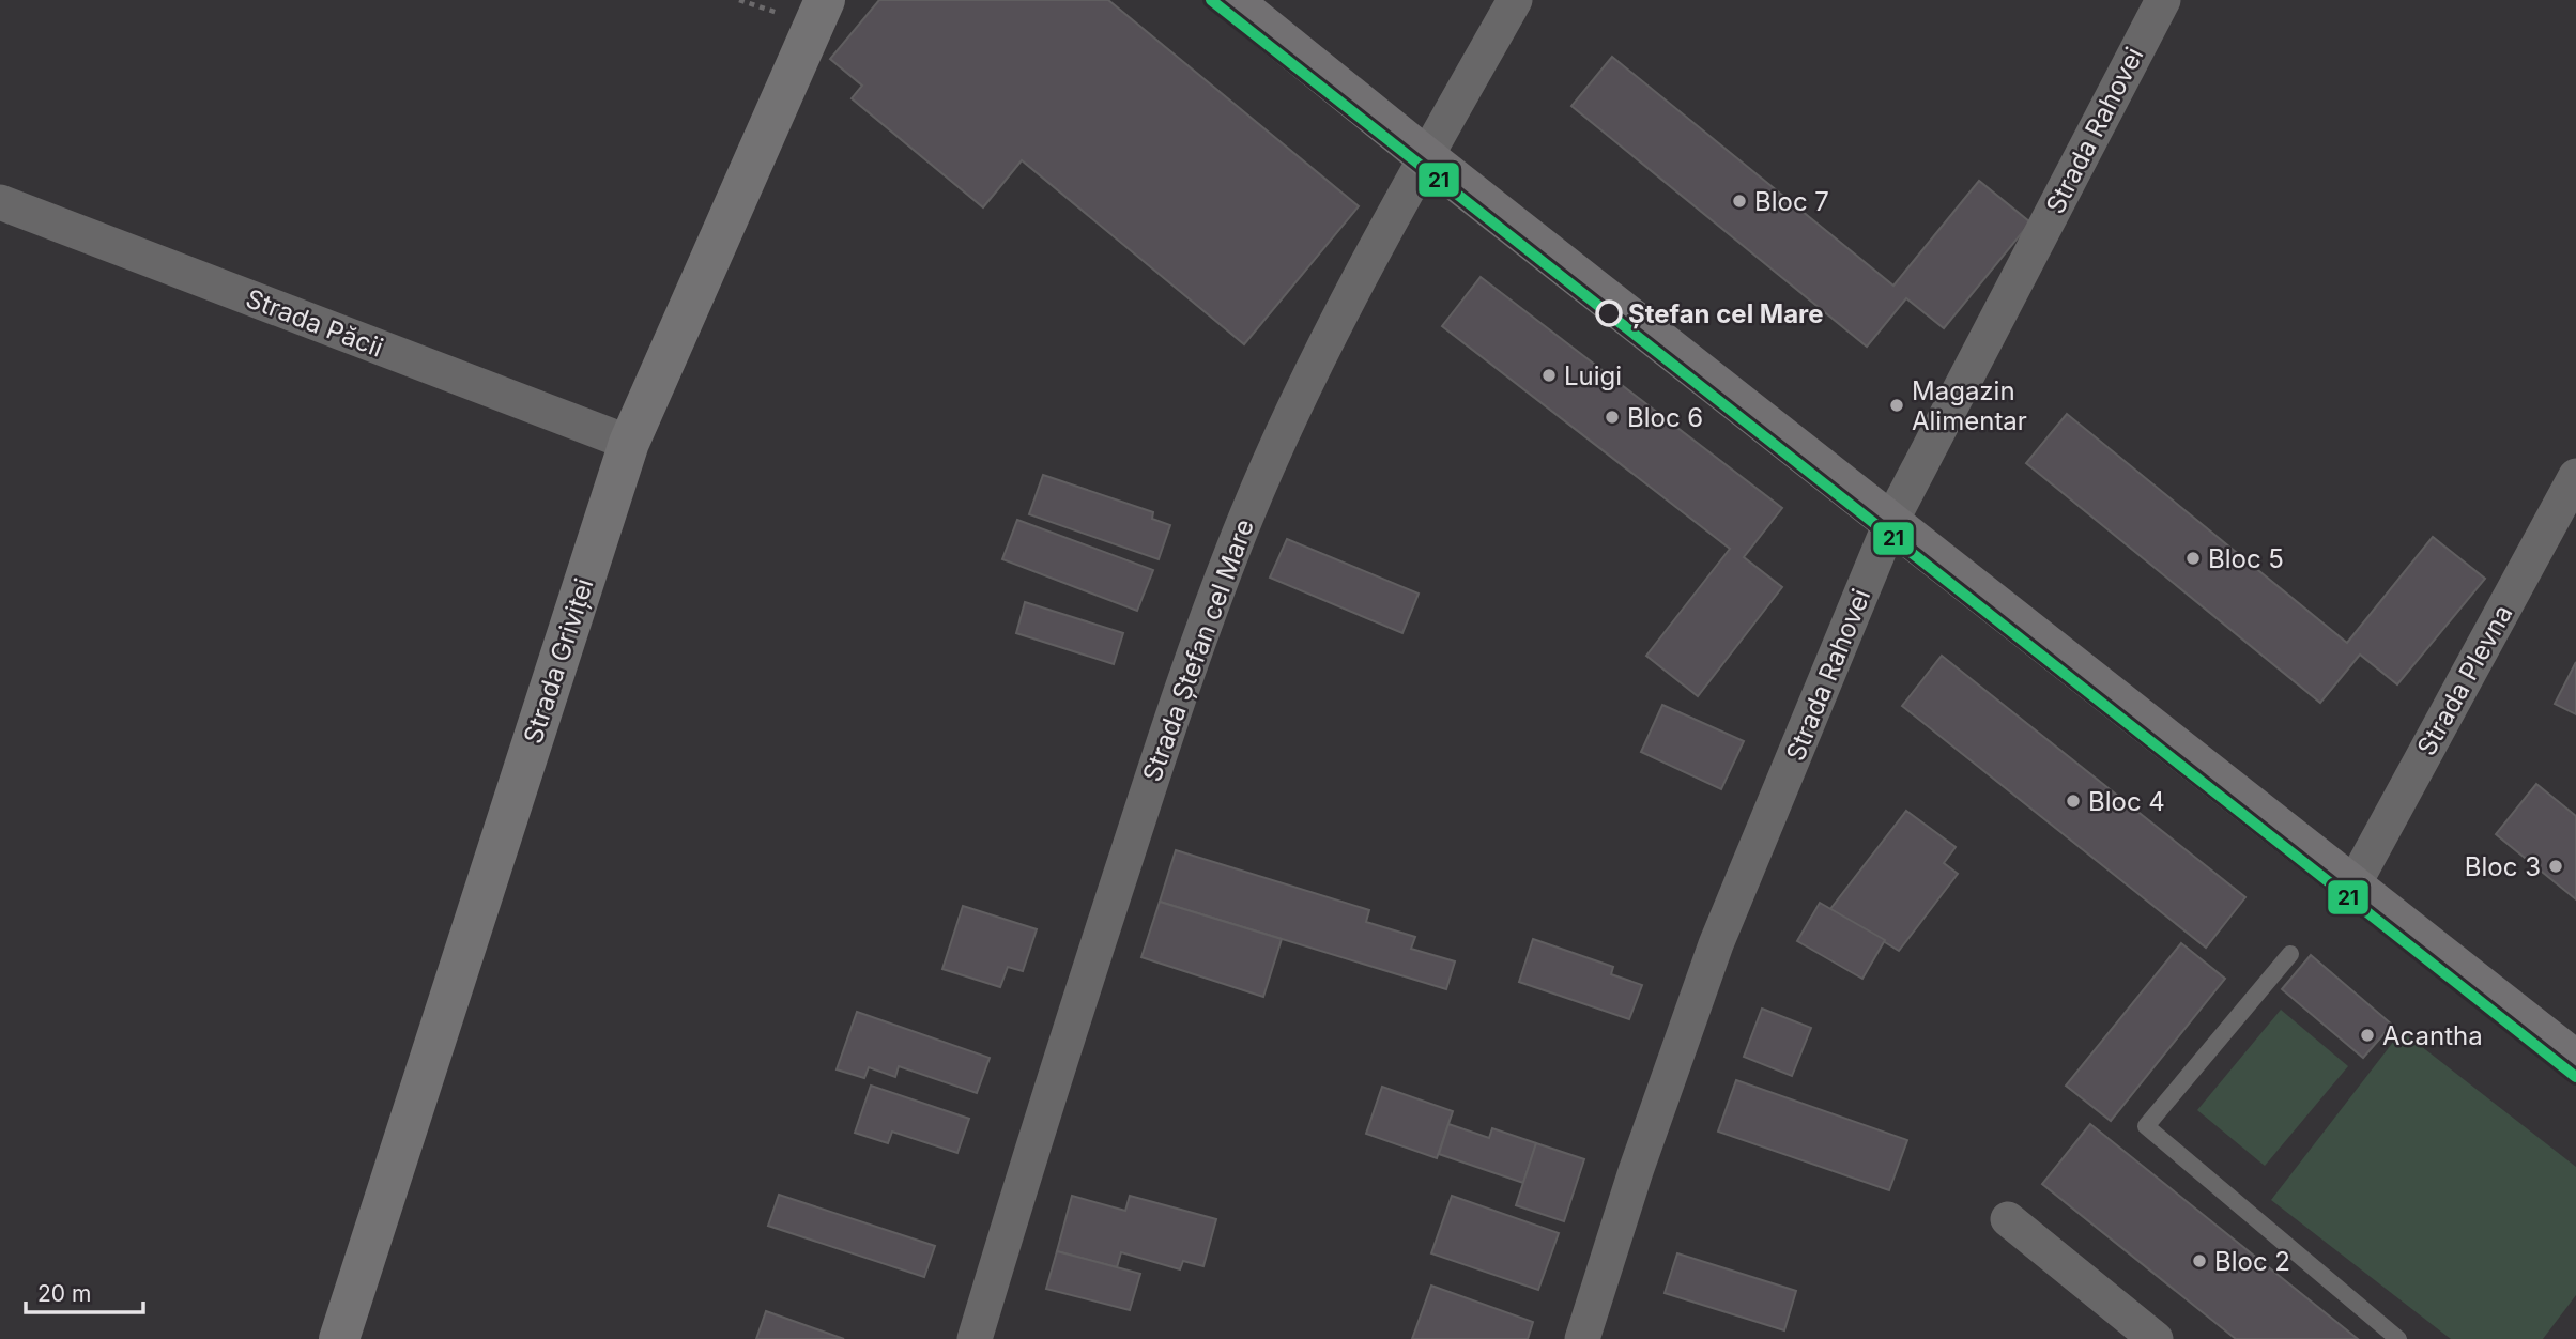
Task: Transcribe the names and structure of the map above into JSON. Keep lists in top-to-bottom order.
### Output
{
  "streets": {
    "main road": ["Strada Griviței"],
    "street": [
      "Strada Rahovei",
      "Strada Păcii",
      "Strada Ștefan cel Mare",
      "Strada Plevna"
    ]
  },
  "crossings": [
    ["Strada Păcii", "Strada Griviței"]
  ],
  "places": [
    "Bloc 7",
    "Ștefan cel Mare",
    "Luigi",
    "Magazin Alimentar",
    "Bloc 6",
    "Bloc 5",
    "Bloc 4",
    "Bloc 3",
    "Acantha",
    "Bloc 2"
  ],
  "lines": ["transit line 21"],
  "scale_bar": "20 m"
}
